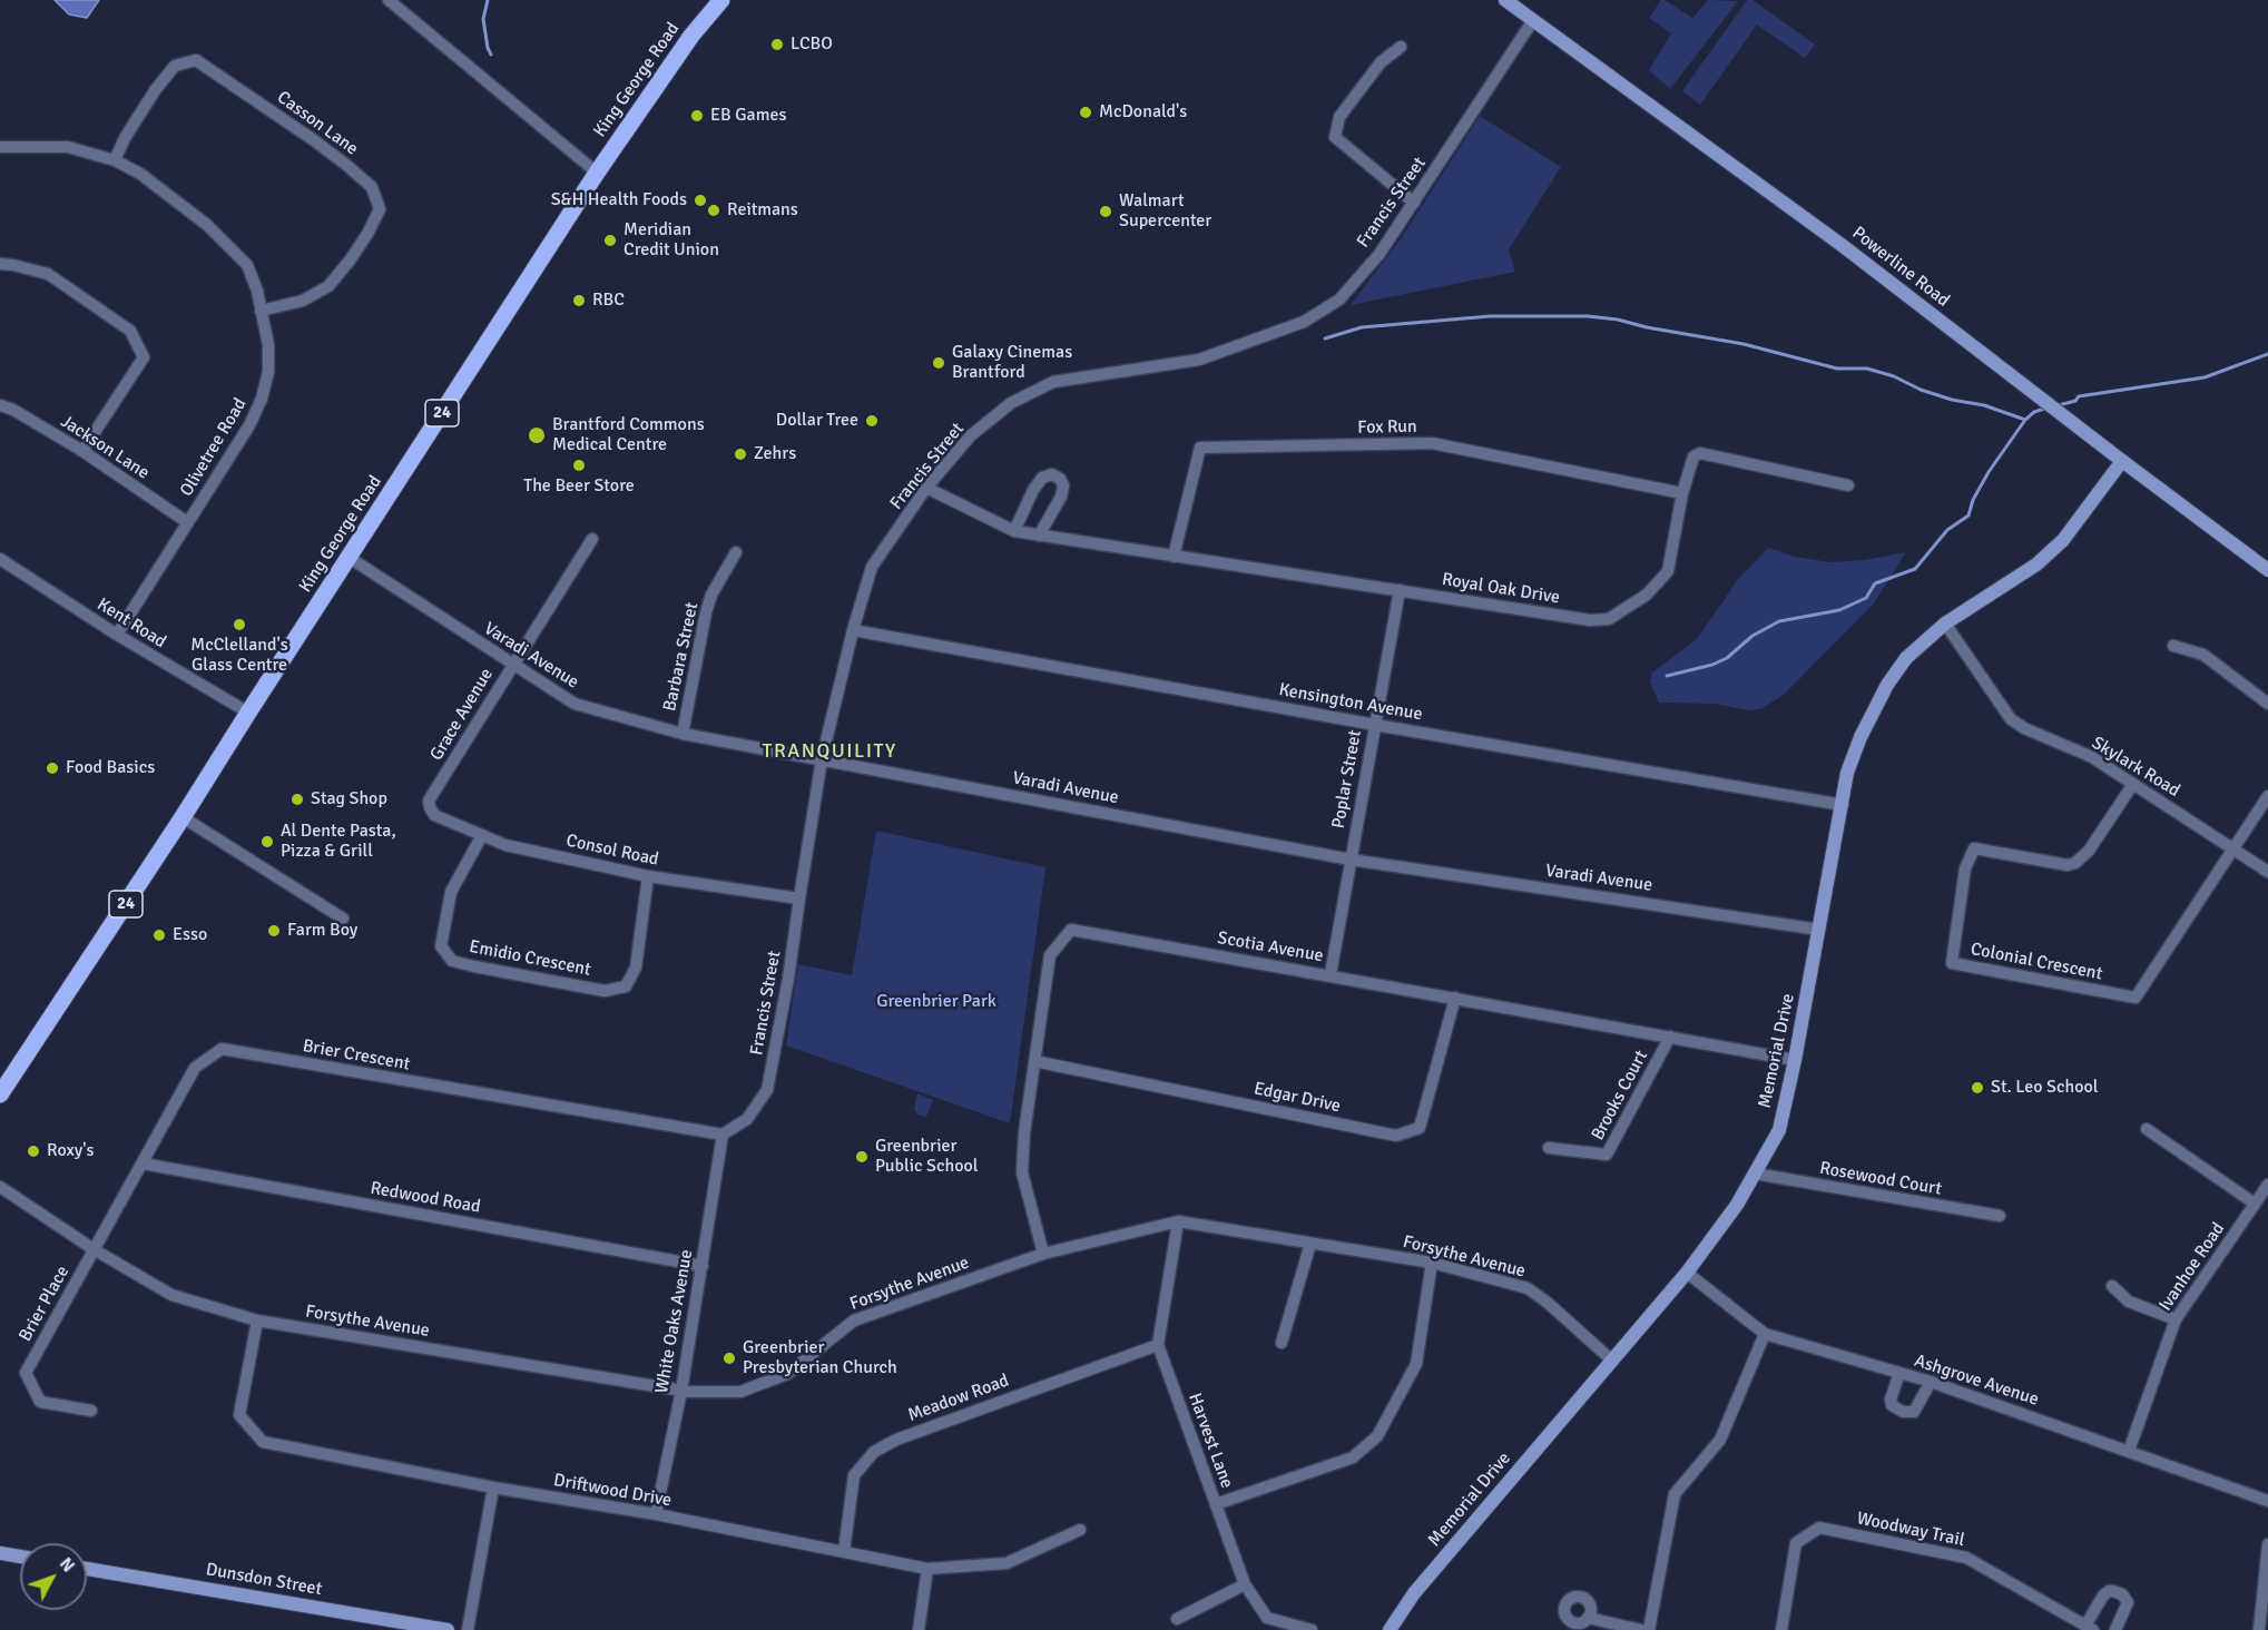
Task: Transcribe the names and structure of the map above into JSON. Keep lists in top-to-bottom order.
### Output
{
  "streets": {
    "main road": [
      "King George Road",
      "Powerline Road",
      "24",
      "Memorial Drive",
      "Dunsdon Street"
    ],
    "street": [
      "Casson Lane",
      "Francis Street",
      "Fox Run",
      "Jackson Lane",
      "Olivetree Road",
      "Royal Oak Drive",
      "Kent Road",
      "Varadi Avenue",
      "Barbara Street",
      "Kensington Avenue",
      "Grace Avenue",
      "Skylark Road",
      "Poplar Street",
      "Consol Road",
      "Scotia Avenue",
      "Emidio Crescent",
      "Colonial Crescent",
      "Brier Crescent",
      "Brooks Court",
      "Edgar Drive",
      "Rosewood Court",
      "Redwood Road",
      "Forsythe Avenue",
      "Ivanhoe Road",
      "Brier Place",
      "White Oaks Avenue",
      "Ashgrove Avenue",
      "Meadow Road",
      "Harvest Lane",
      "Driftwood Drive",
      "Woodway Trail"
    ]
  },
  "crossings": [
    ["King George Road", "Kent Road"],
    ["King George Road", "Varadi Avenue"],
    ["Casson Lane", "Olivetree Road"],
    ["Francis Street", "Powerline Road"],
    ["Francis Street", "Royal Oak Drive"],
    ["Francis Street", "Varadi Avenue"],
    ["Francis Street", "Kensington Avenue"],
    ["Francis Street", "Consol Road"],
    ["Francis Street", "Brier Crescent"],
    ["Francis Street", "White Oaks Avenue"],
    ["Powerline Road", "Memorial Drive"],
    ["Fox Run", "Royal Oak Drive"],
    ["Jackson Lane", "Olivetree Road"],
    ["Olivetree Road", "Kent Road"],
    ["Royal Oak Drive", "Poplar Street"],
    ["Varadi Avenue", "Barbara Street"],
    ["Varadi Avenue", "Grace Avenue"],
    ["Varadi Avenue", "Poplar Street"],
    ["Varadi Avenue", "Memorial Drive"],
    ["Kensington Avenue", "Poplar Street"],
    ["Kensington Avenue", "Memorial Drive"],
    ["Grace Avenue", "Consol Road"],
    ["Skylark Road", "Colonial Crescent"],
    ["Skylark Road", "Memorial Drive"],
    ["Poplar Street", "Scotia Avenue"],
    ["Consol Road", "Emidio Crescent"],
    ["Scotia Avenue", "Memorial Drive"],
    ["Scotia Avenue", "Brooks Court"],
    ["Scotia Avenue", "Edgar Drive"],
    ["Scotia Avenue", "Forsythe Avenue"],
    ["Memorial Drive", "Rosewood Court"],
    ["Memorial Drive", "Forsythe Avenue"],
    ["Memorial Drive", "Ashgrove Avenue"],
    ["Brier Crescent", "Redwood Road"],
    ["Brier Crescent", "Forsythe Avenue"],
    ["Brier Crescent", "Brier Place"],
    ["Brier Crescent", "White Oaks Avenue"],
    ["Redwood Road", "White Oaks Avenue"],
    ["Forsythe Avenue", "Brier Place"],
    ["Forsythe Avenue", "White Oaks Avenue"],
    ["Forsythe Avenue", "Harvest Lane"],
    ["Forsythe Avenue", "Driftwood Drive"],
    ["Ivanhoe Road", "Ashgrove Avenue"],
    ["White Oaks Avenue", "Driftwood Drive"],
    ["Meadow Road", "Harvest Lane"],
    ["Meadow Road", "Driftwood Drive"]
  ],
  "districts": ["TRANQUILITY"],
  "parks": ["Greenbrier Park"],
  "places": [
    "LCBO",
    "McDonald's",
    "EB Games",
    "S&H Health Foods",
    "Reitmans",
    "Walmart Supercenter",
    "Meridian Credit Union",
    "RBC",
    "Galaxy Cinemas Brantford",
    "Dollar Tree",
    "Brantford Commons Medical Centre",
    "Zehrs",
    "The Beer Store",
    "McClelland's Glass Centre",
    "Food Basics",
    "Stag Shop",
    "Al Dente Pasta, Pizza & Grill",
    "Farm Boy",
    "Esso",
    "St. Leo School",
    "Roxy's",
    "Greenbrier Public School",
    "Greenbrier Presbyterian Church"
  ],
  "north": "top right"
}
